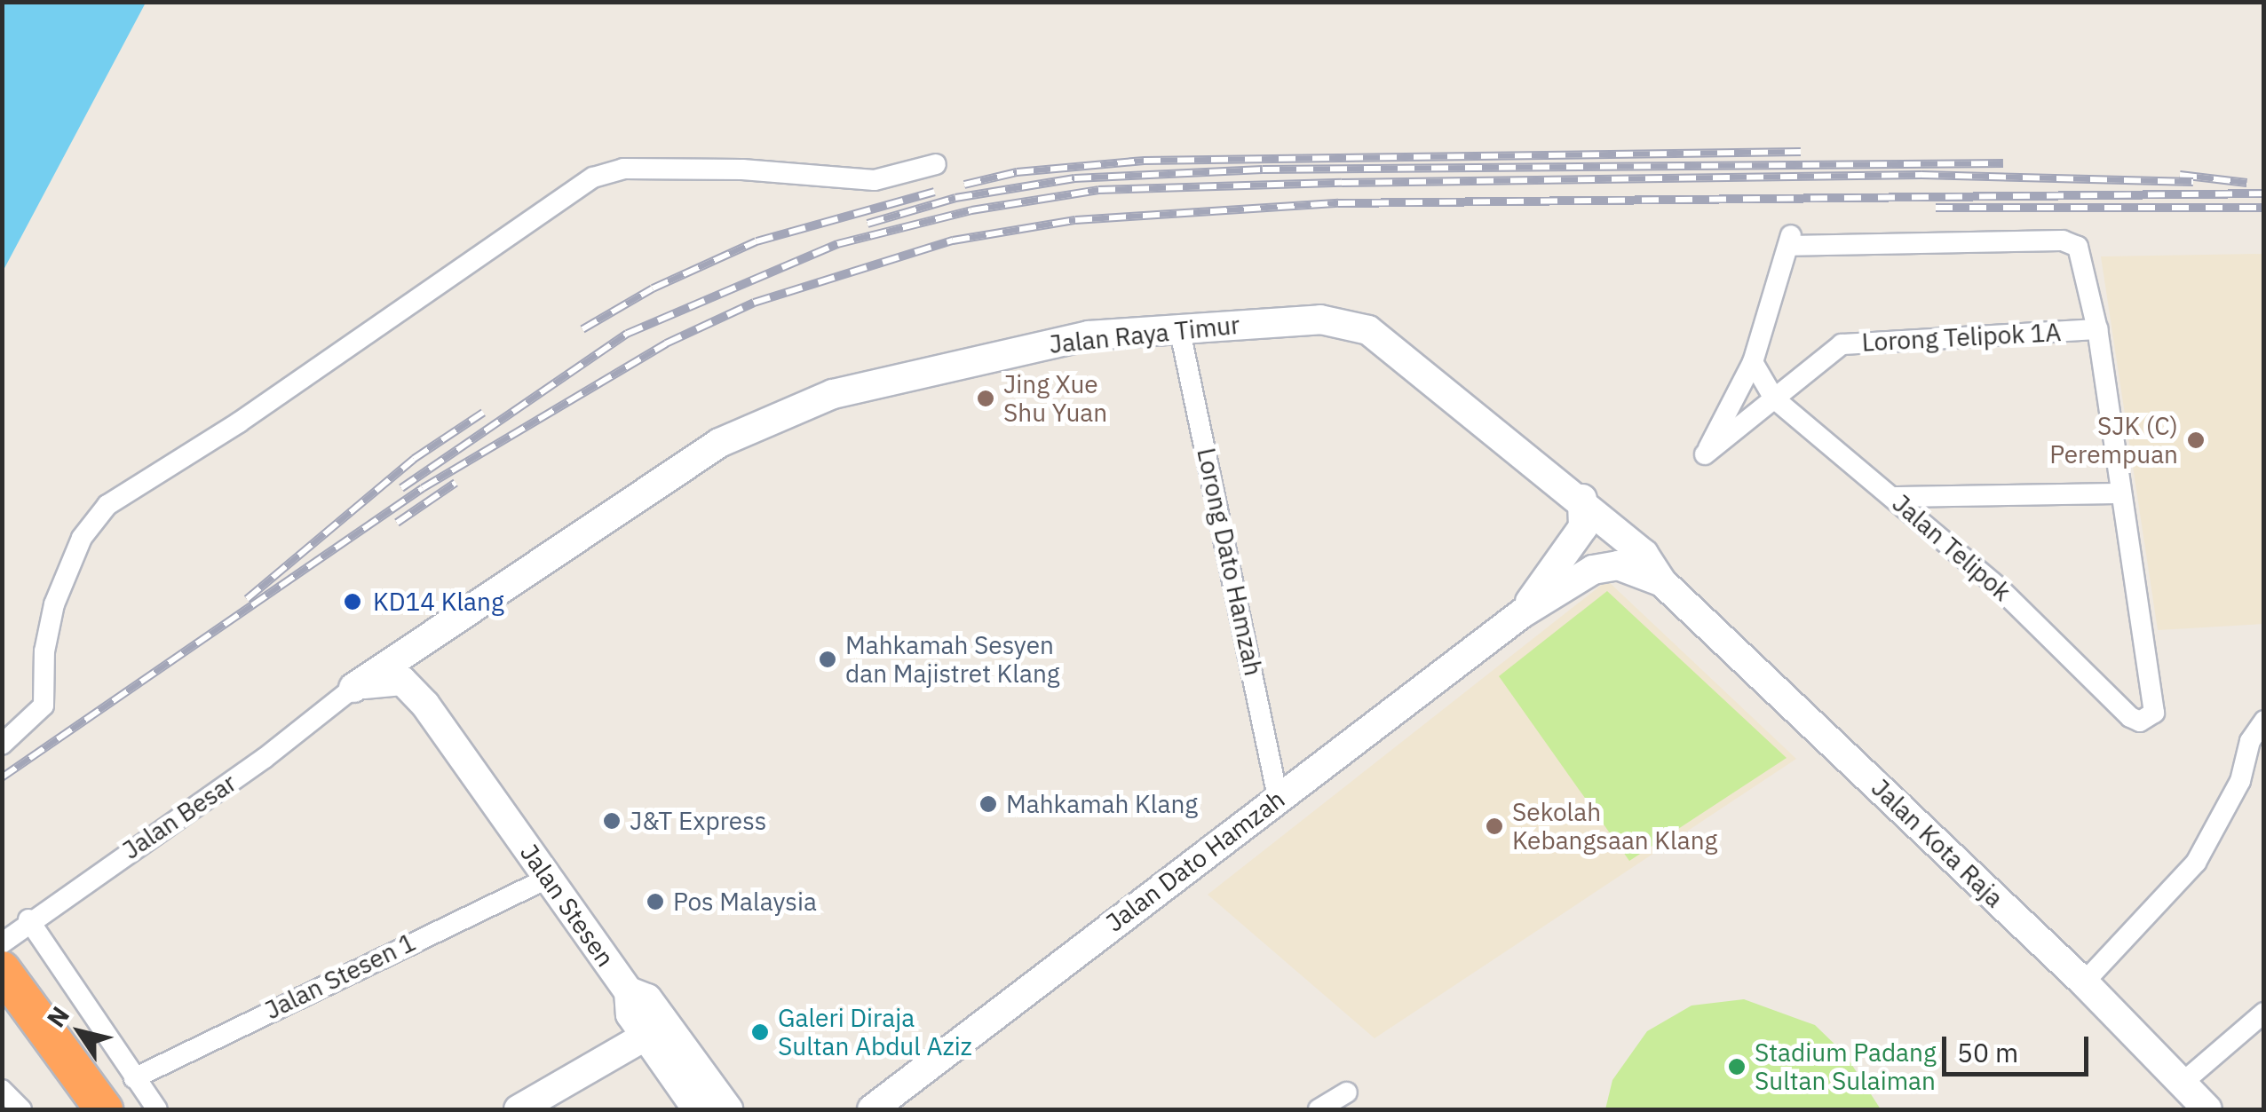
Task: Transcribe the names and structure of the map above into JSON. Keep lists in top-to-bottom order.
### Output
{
  "streets": {
    "main road": [
      "Jalan Raya Timur",
      "Jalan Kota Raja",
      "Jalan Dato Hamzah",
      "Jalan Stesen"
    ],
    "street": [
      "Lorong Telipok 1A",
      "Jalan Telipok",
      "Lorong Dato Hamzah",
      "Jalan Besar",
      "Jalan Stesen 1"
    ]
  },
  "crossings": [
    ["Jalan Raya Timur", "Lorong Dato Hamzah"],
    ["Jalan Raya Timur", "Jalan Besar"],
    ["Jalan Raya Timur", "Jalan Kota Raja"],
    ["Jalan Raya Timur", "Jalan Stesen"],
    ["Lorong Telipok 1A", "Jalan Telipok"],
    ["Lorong Dato Hamzah", "Jalan Dato Hamzah"],
    ["Jalan Besar", "Jalan Stesen"],
    ["Jalan Stesen", "Jalan Stesen 1"]
  ],
  "places": [
    "Jing Xue Shu Yuan",
    "SJK (C) Perempuan",
    "KD14 Klang",
    "Mahkamah Sesyen dan Majistret Klang",
    "Mahkamah Klang",
    "J&T Express",
    "Sekolah Kebangsaan Klang",
    "Pos Malaysia",
    "Galeri Diraja Sultan Abdul Aziz",
    "Stadium Padang Sultan Sulaiman"
  ],
  "scale_bar": "50 m",
  "north": "top left"
}
